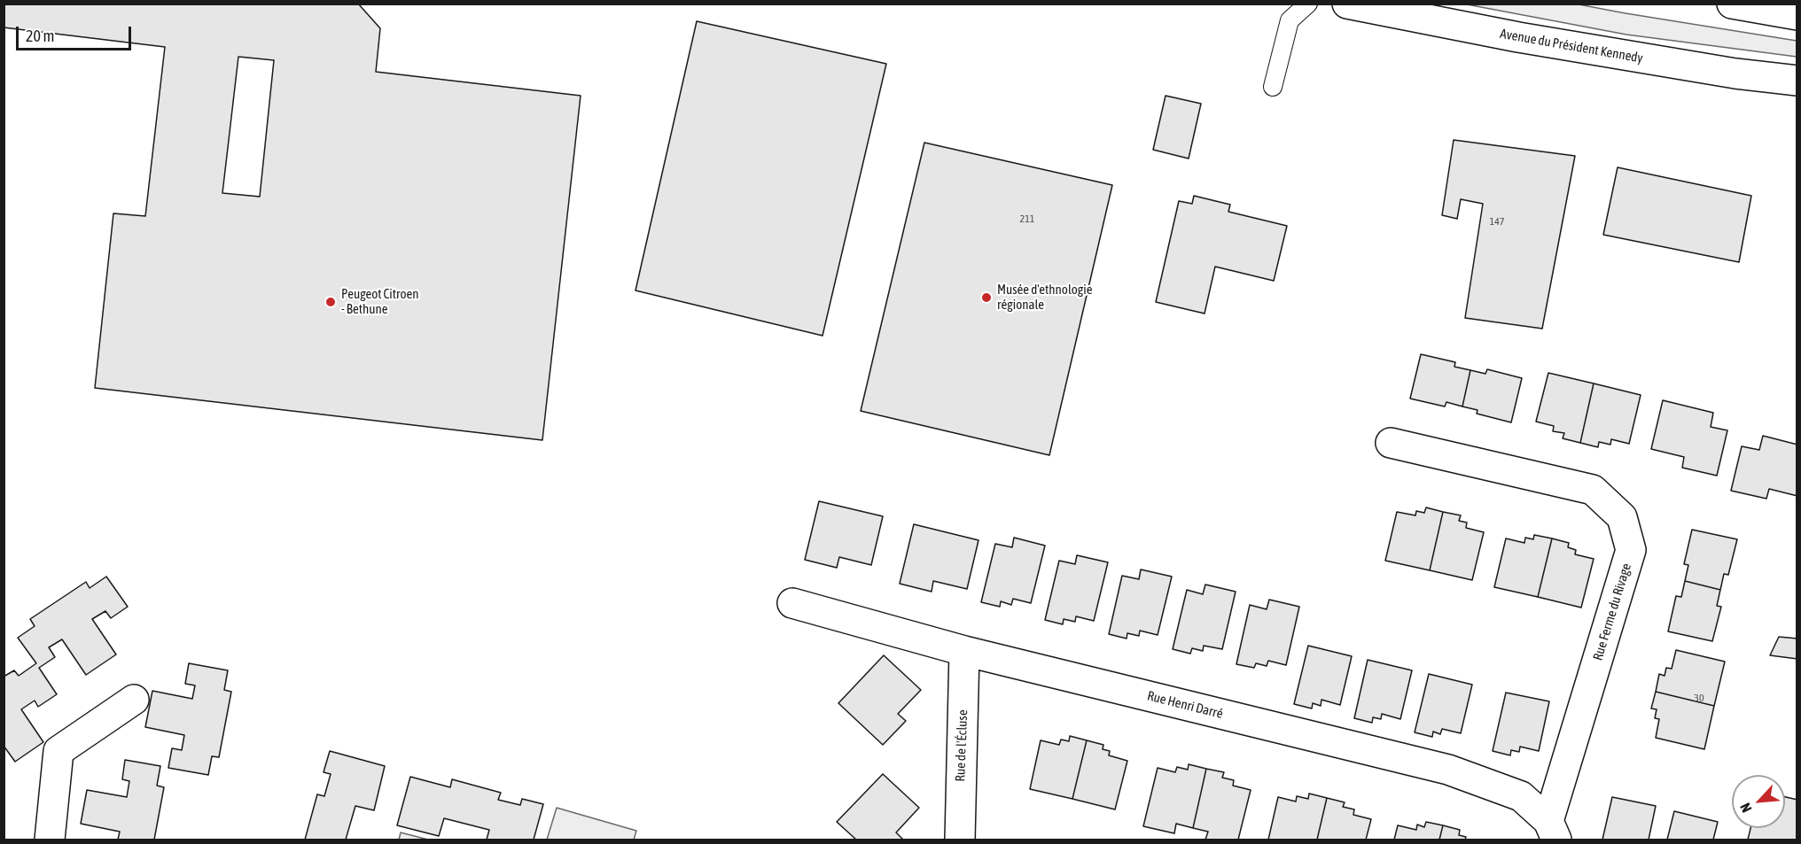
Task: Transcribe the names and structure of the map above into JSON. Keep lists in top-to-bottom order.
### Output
{
  "streets": {
    "street": [
      "Avenue du Président Kennedy",
      "Rue Ferme du Rivage",
      "Rue Henri Darré",
      "Rue de l'Écluse"
    ]
  },
  "crossings": [
    ["Rue Ferme du Rivage", "Rue Henri Darré"],
    ["Rue Henri Darré", "Rue de l'Écluse"]
  ],
  "places": ["Musée d'ethnologie régionale", "Peugeot Citroen - Bethune"],
  "house_numbers": ["211", "147", "30"],
  "scale_bar": "20 m",
  "north": "bottom left"
}
